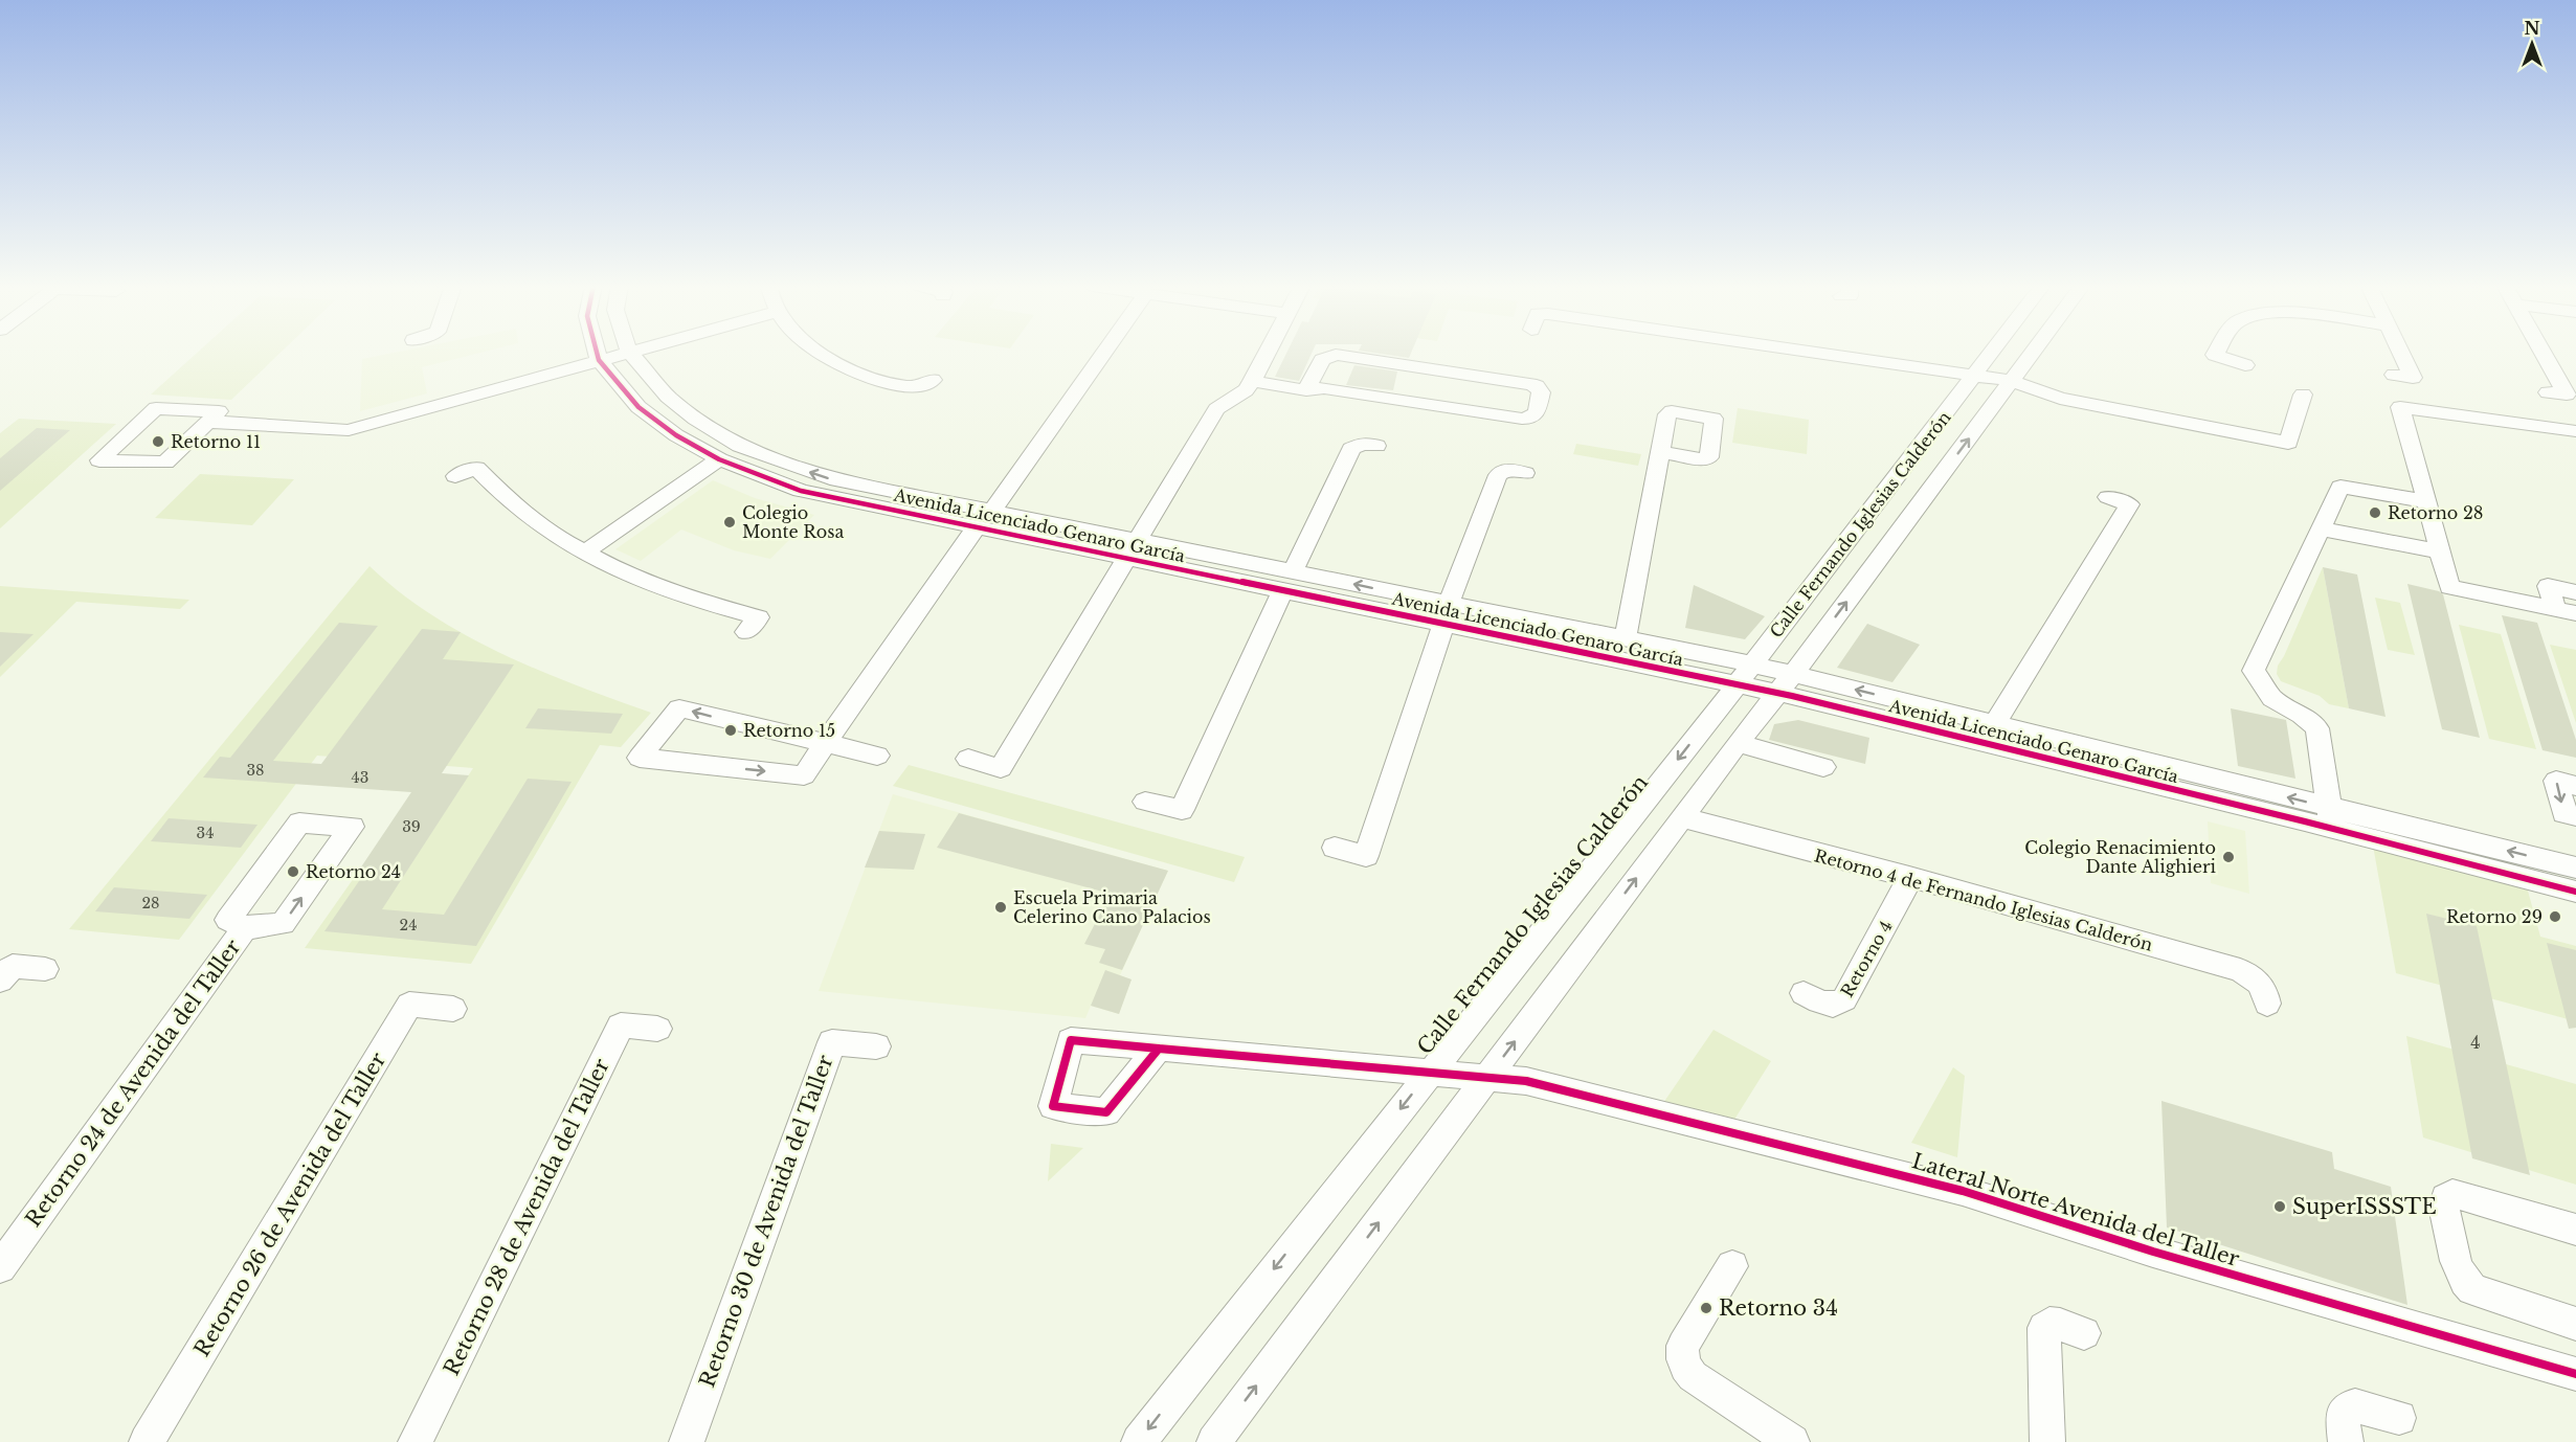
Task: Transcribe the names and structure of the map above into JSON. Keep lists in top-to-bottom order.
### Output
{
  "streets": {
    "street": [
      "Calle Fernando Iglesias Calderón",
      "Avenida Licenciado Genaro García",
      "Retorno 4 de Fernando Iglesias Calderón",
      "Retorno 4",
      "Retorno 24 de Avenida del Taller",
      "Retorno 26 de Avenida del Taller",
      "Lateral Norte Avenida del Taller",
      "Retorno 28 de Avenida del Taller",
      "Retorno 30 de Avenida del Taller"
    ]
  },
  "crossings": [
    ["Calle Fernando Iglesias Calderón", "Avenida Licenciado Genaro García"],
    ["Calle Fernando Iglesias Calderón", "Retorno 4 de Fernando Iglesias Calderón"],
    ["Calle Fernando Iglesias Calderón", "Lateral Norte Avenida del Taller"],
    ["Retorno 4 de Fernando Iglesias Calderón", "Retorno 4"]
  ],
  "places": [
    "Retorno 11",
    "Retorno 28",
    "Colegio Monte Rosa",
    "Retorno 15",
    "Colegio Renacimiento Dante Alighieri",
    "Retorno 24",
    "Escuela Primaria Celerino Cano Palacios",
    "Retorno 29",
    "SuperISSSTE",
    "Retorno 34"
  ],
  "house_numbers": [
    "38",
    "43",
    "39",
    "34",
    "28",
    "24",
    "4"
  ],
  "north": "top"
}
